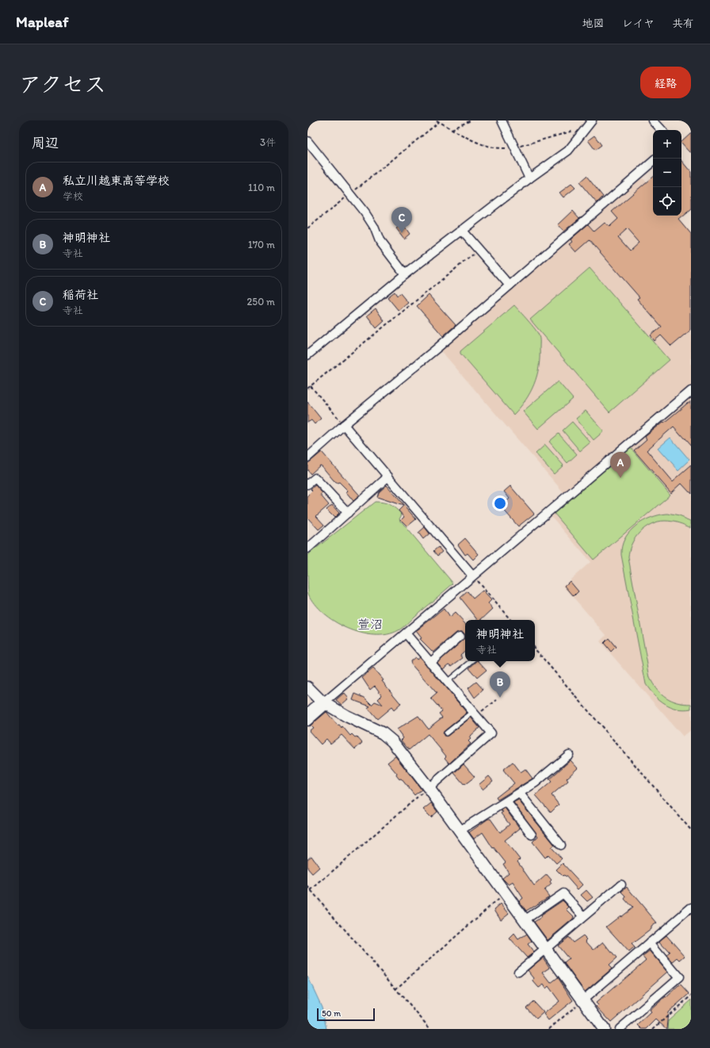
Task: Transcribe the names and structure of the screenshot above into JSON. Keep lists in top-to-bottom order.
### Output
{
  "districts": ["萱沼"],
  "scale_bar": "50 m",
  "page": {
    "header": "Mapleaf",
    "nav": ["地図", "レイヤ", "共有"],
    "title": "アクセス",
    "buttons": "経路",
    "heading": ["周辺", "3件"],
    "map_buttons": ["+", "−"],
    "list": [
      {
        "mark": "A",
        "name": "私立川越東高等学校",
        "note": "学校",
        "value": "110 m"
      },
      {
        "mark": "B",
        "name": "神明神社",
        "note": "寺社",
        "value": "170 m"
      },
      {
        "mark": "C",
        "name": "稲荷社",
        "note": "寺社",
        "value": "250 m"
      }
    ],
    "pins": ["C", "A", "B"],
    "popup": ["神明神社", "寺社"],
    "scale": "50 m"
  }
}
